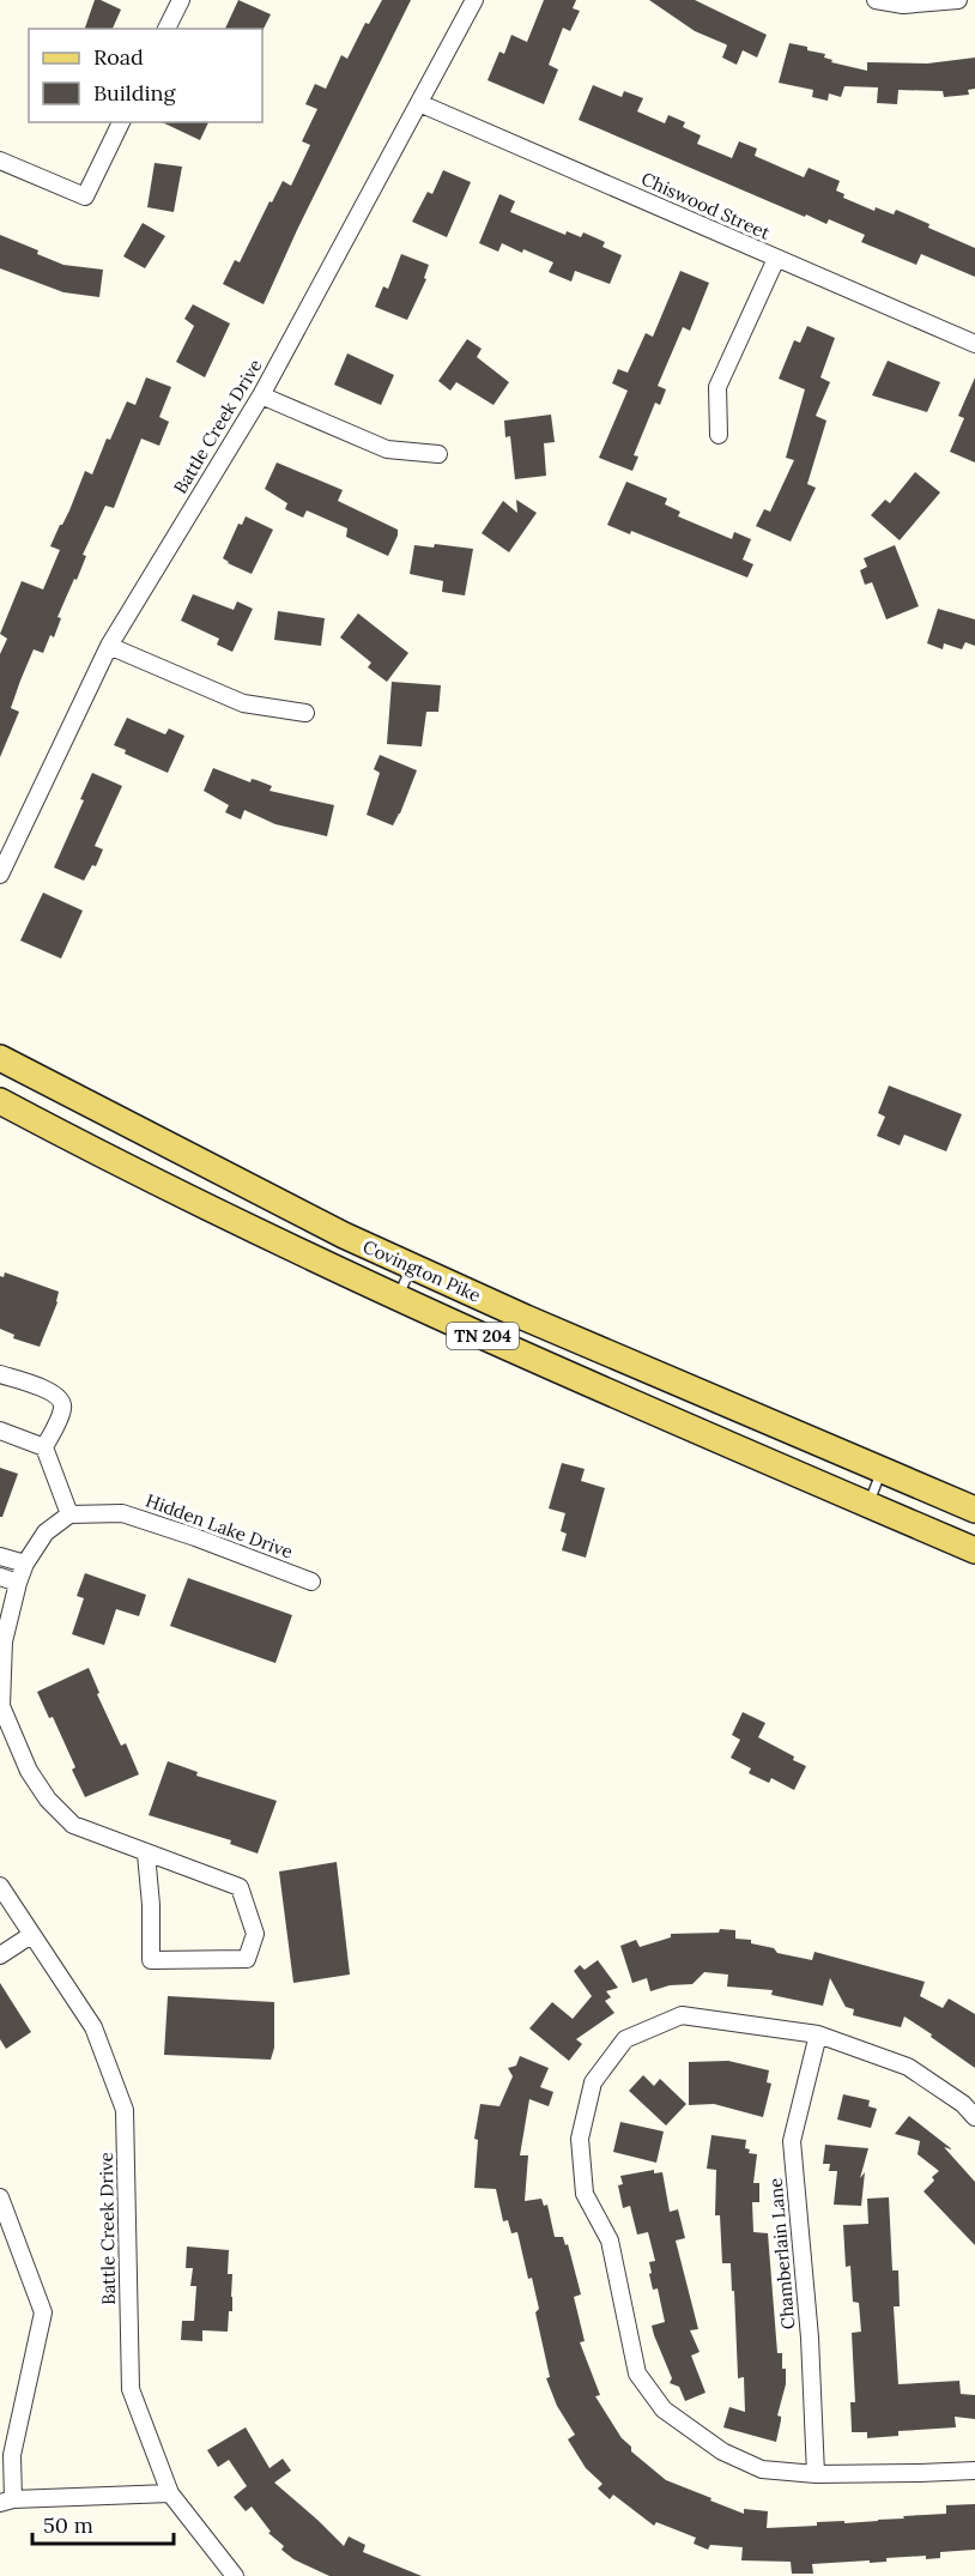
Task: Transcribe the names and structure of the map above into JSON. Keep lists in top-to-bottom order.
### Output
{
  "streets": {
    "main road": ["Covington Pike", "TN 204"],
    "street": [
      "Chiswood Street",
      "Battle Creek Drive",
      "Hidden Lake Drive",
      "Chamberlain Lane"
    ]
  },
  "crossings": [
    ["Chiswood Street", "Battle Creek Drive"]
  ],
  "legend": ["Road", "Building"],
  "scale_bar": "50 m"
}
